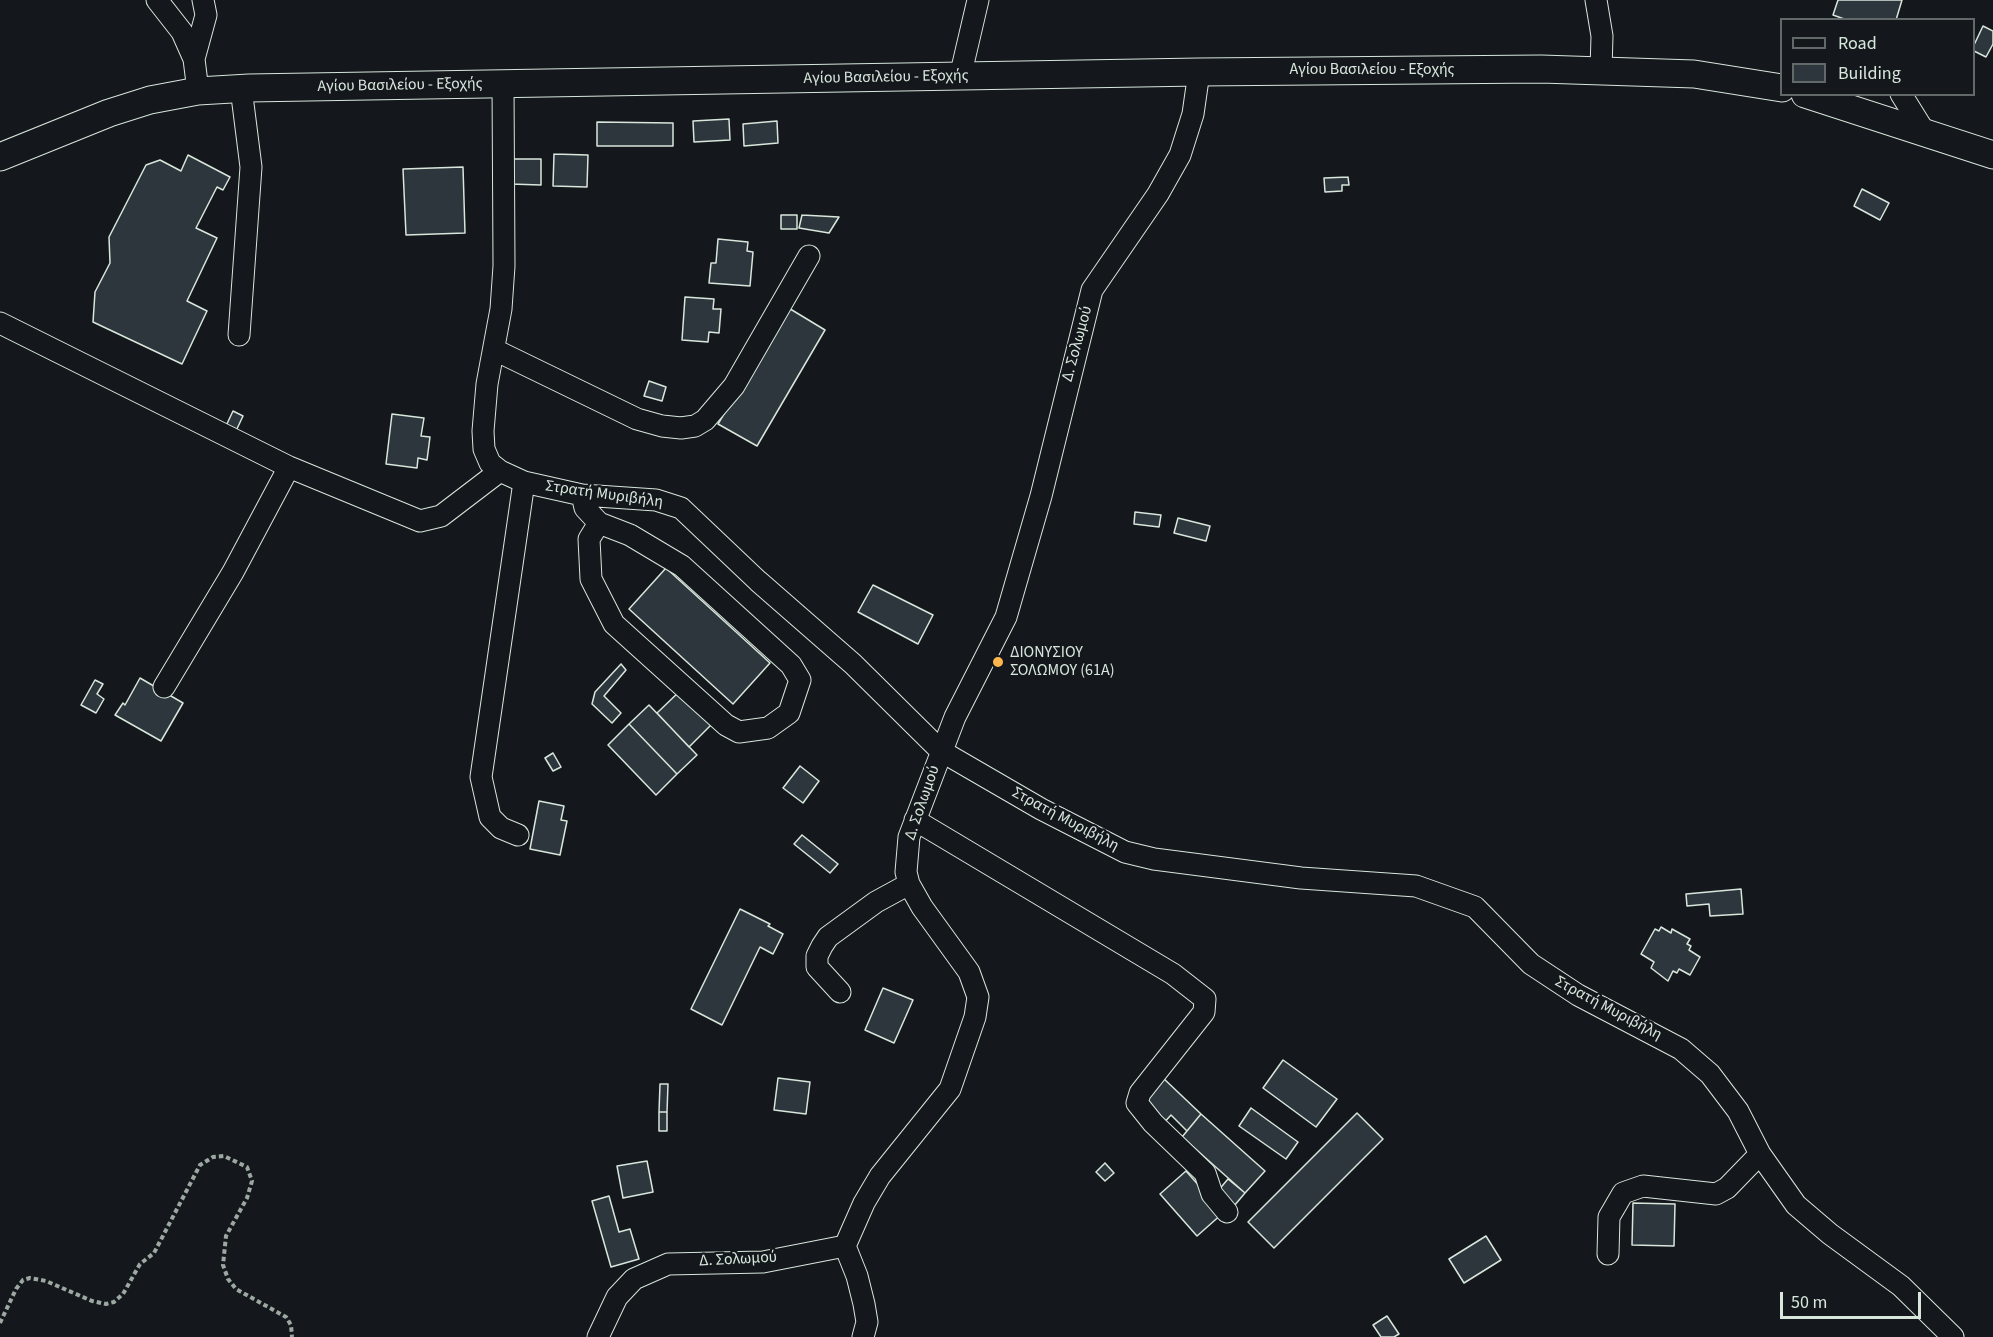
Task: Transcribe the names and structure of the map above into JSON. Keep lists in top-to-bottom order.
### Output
{
  "streets": {
    "main road": ["Αγίου Βασιλείου - Εξοχής"],
    "street": ["Δ. Σολωμού", "Στρατή Μυριβήλη"]
  },
  "crossings": [
    ["Αγίου Βασιλείου - Εξοχής", "Δ. Σολωμού"],
    ["Αγίου Βασιλείου - Εξοχής", "Στρατή Μυριβήλη"],
    ["Δ. Σολωμού", "Στρατή Μυριβήλη"]
  ],
  "places": ["ΔΙΟΝΥΣΙΟΥ ΣΟΛΩΜΟΥ (61Α)"],
  "legend": ["Road", "Building"],
  "scale_bar": "50 m"
}
